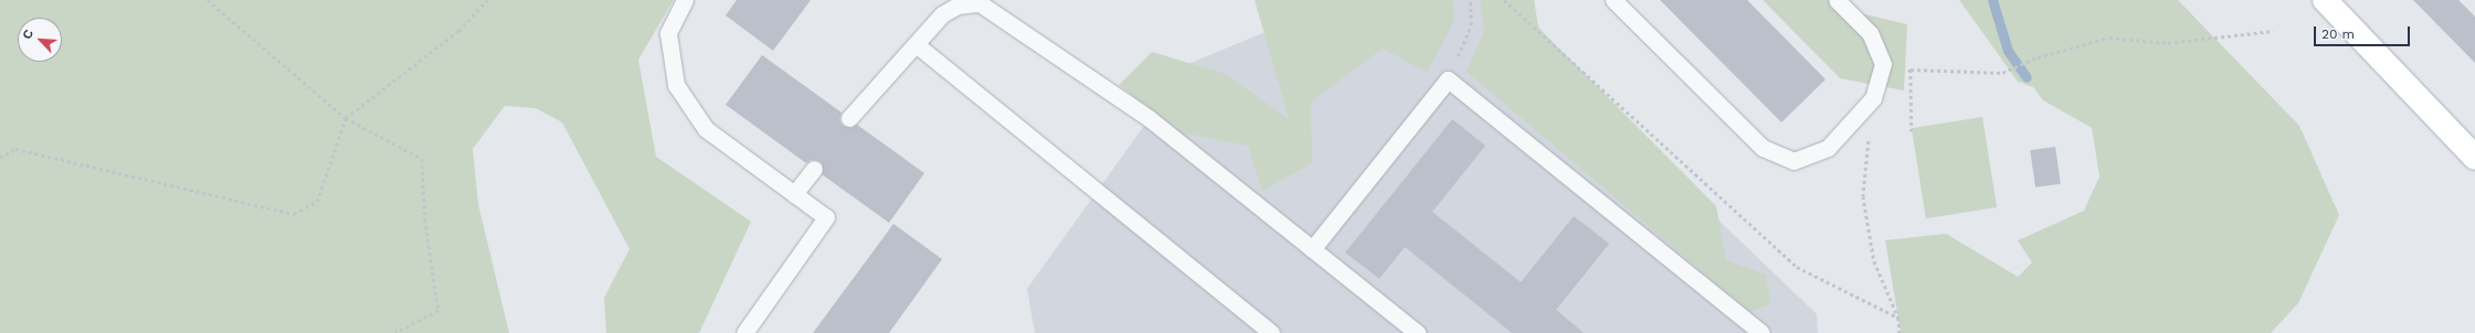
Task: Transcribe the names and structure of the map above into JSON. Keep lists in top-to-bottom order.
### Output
{
  "scale_bar": "20 m",
  "north": "top left"
}
